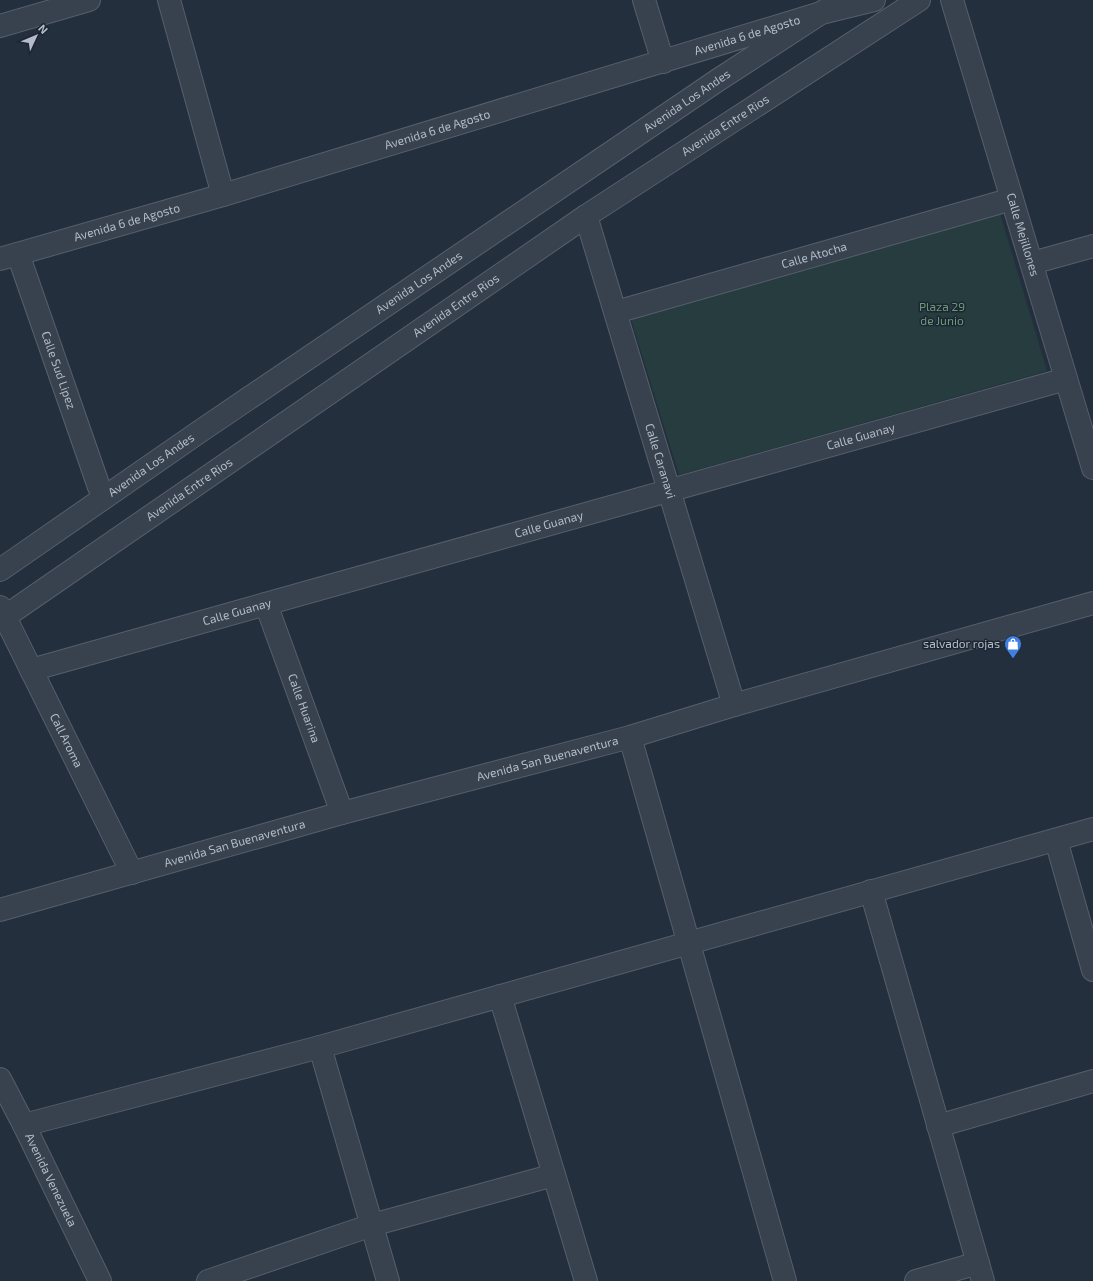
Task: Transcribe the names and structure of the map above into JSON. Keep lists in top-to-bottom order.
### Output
{
  "streets": {
    "street": [
      "Avenida 6 de Agosto",
      "Avenida Los Andes",
      "Avenida Entre Rios",
      "Calle Mejillones",
      "Calle Atocha",
      "Calle Sud Lipez",
      "Calle Guanay",
      "Calle Caranavi",
      "Calle Huarina",
      "Call Aroma",
      "Avenida San Buenaventura",
      "Avenida Venezuela"
    ]
  },
  "crossings": [
    ["Avenida 6 de Agosto", "Avenida Los Andes"],
    ["Avenida 6 de Agosto", "Calle Sud Lipez"],
    ["Avenida Entre Rios", "Calle Caranavi"],
    ["Avenida Entre Rios", "Call Aroma"],
    ["Calle Mejillones", "Calle Atocha"],
    ["Calle Mejillones", "Calle Guanay"],
    ["Calle Atocha", "Calle Caranavi"],
    ["Calle Guanay", "Calle Caranavi"],
    ["Calle Guanay", "Calle Huarina"],
    ["Calle Guanay", "Call Aroma"],
    ["Calle Caranavi", "Avenida San Buenaventura"],
    ["Calle Huarina", "Avenida San Buenaventura"],
    ["Call Aroma", "Avenida San Buenaventura"]
  ],
  "parks": ["Plaza 29 de Junio"],
  "places": {
    "shop": ["salvador rojas"]
  },
  "north": "top right"
}
